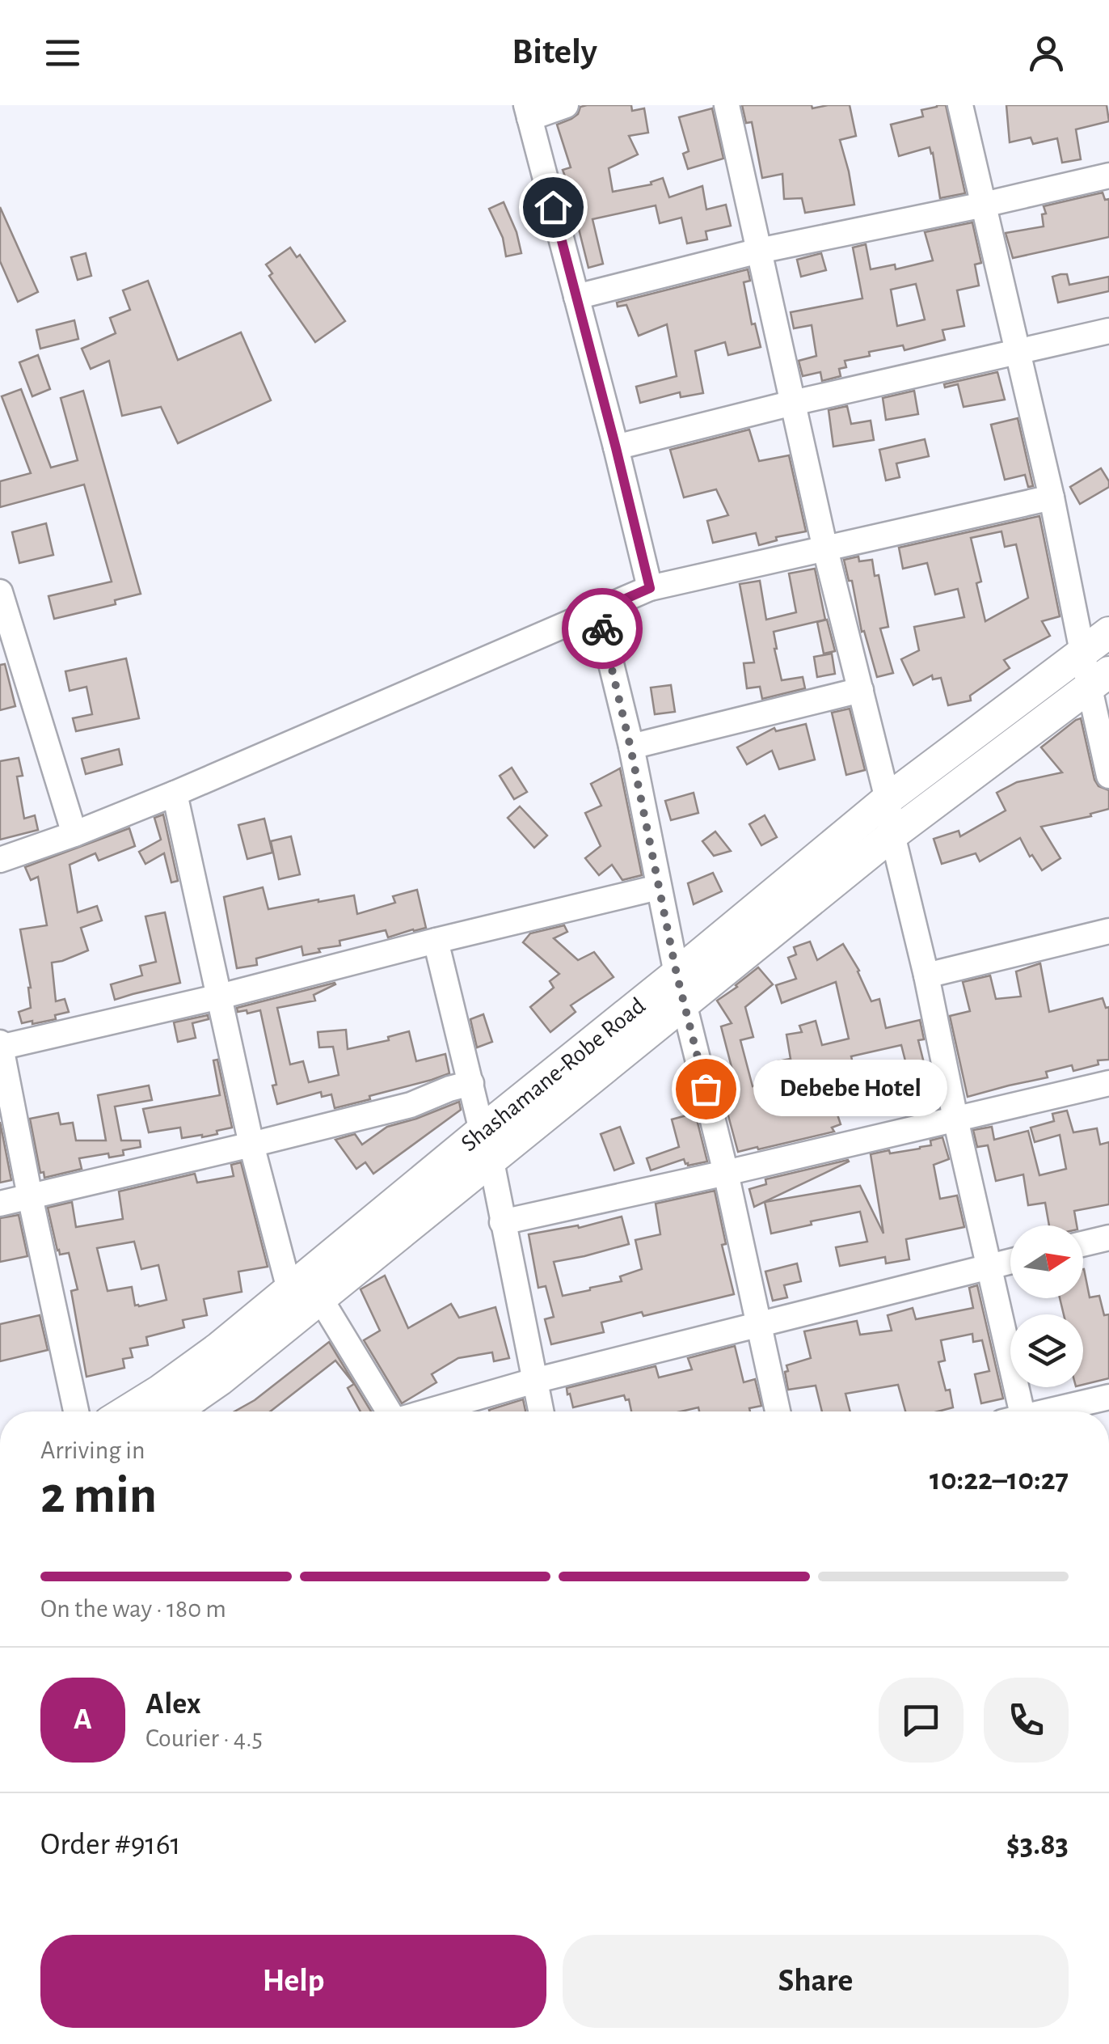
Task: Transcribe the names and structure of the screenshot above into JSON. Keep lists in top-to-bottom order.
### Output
{
  "streets": {
    "main road": ["Shashamane-Robe Road"]
  },
  "places": ["Debebe Hotel"],
  "north": "right",
  "page": {
    "header": "Bitely",
    "bubble": "Debebe Hotel",
    "heading": ["2 min", "Arriving in", "10:22–10:27"],
    "panel": [
      "Alex",
      "Courier · 4.5",
      "Order #9161",
      "$3.83"
    ],
    "bar": "On the way · 180 m",
    "round": "A",
    "buttons": ["Help", "Share"]
  }
}
